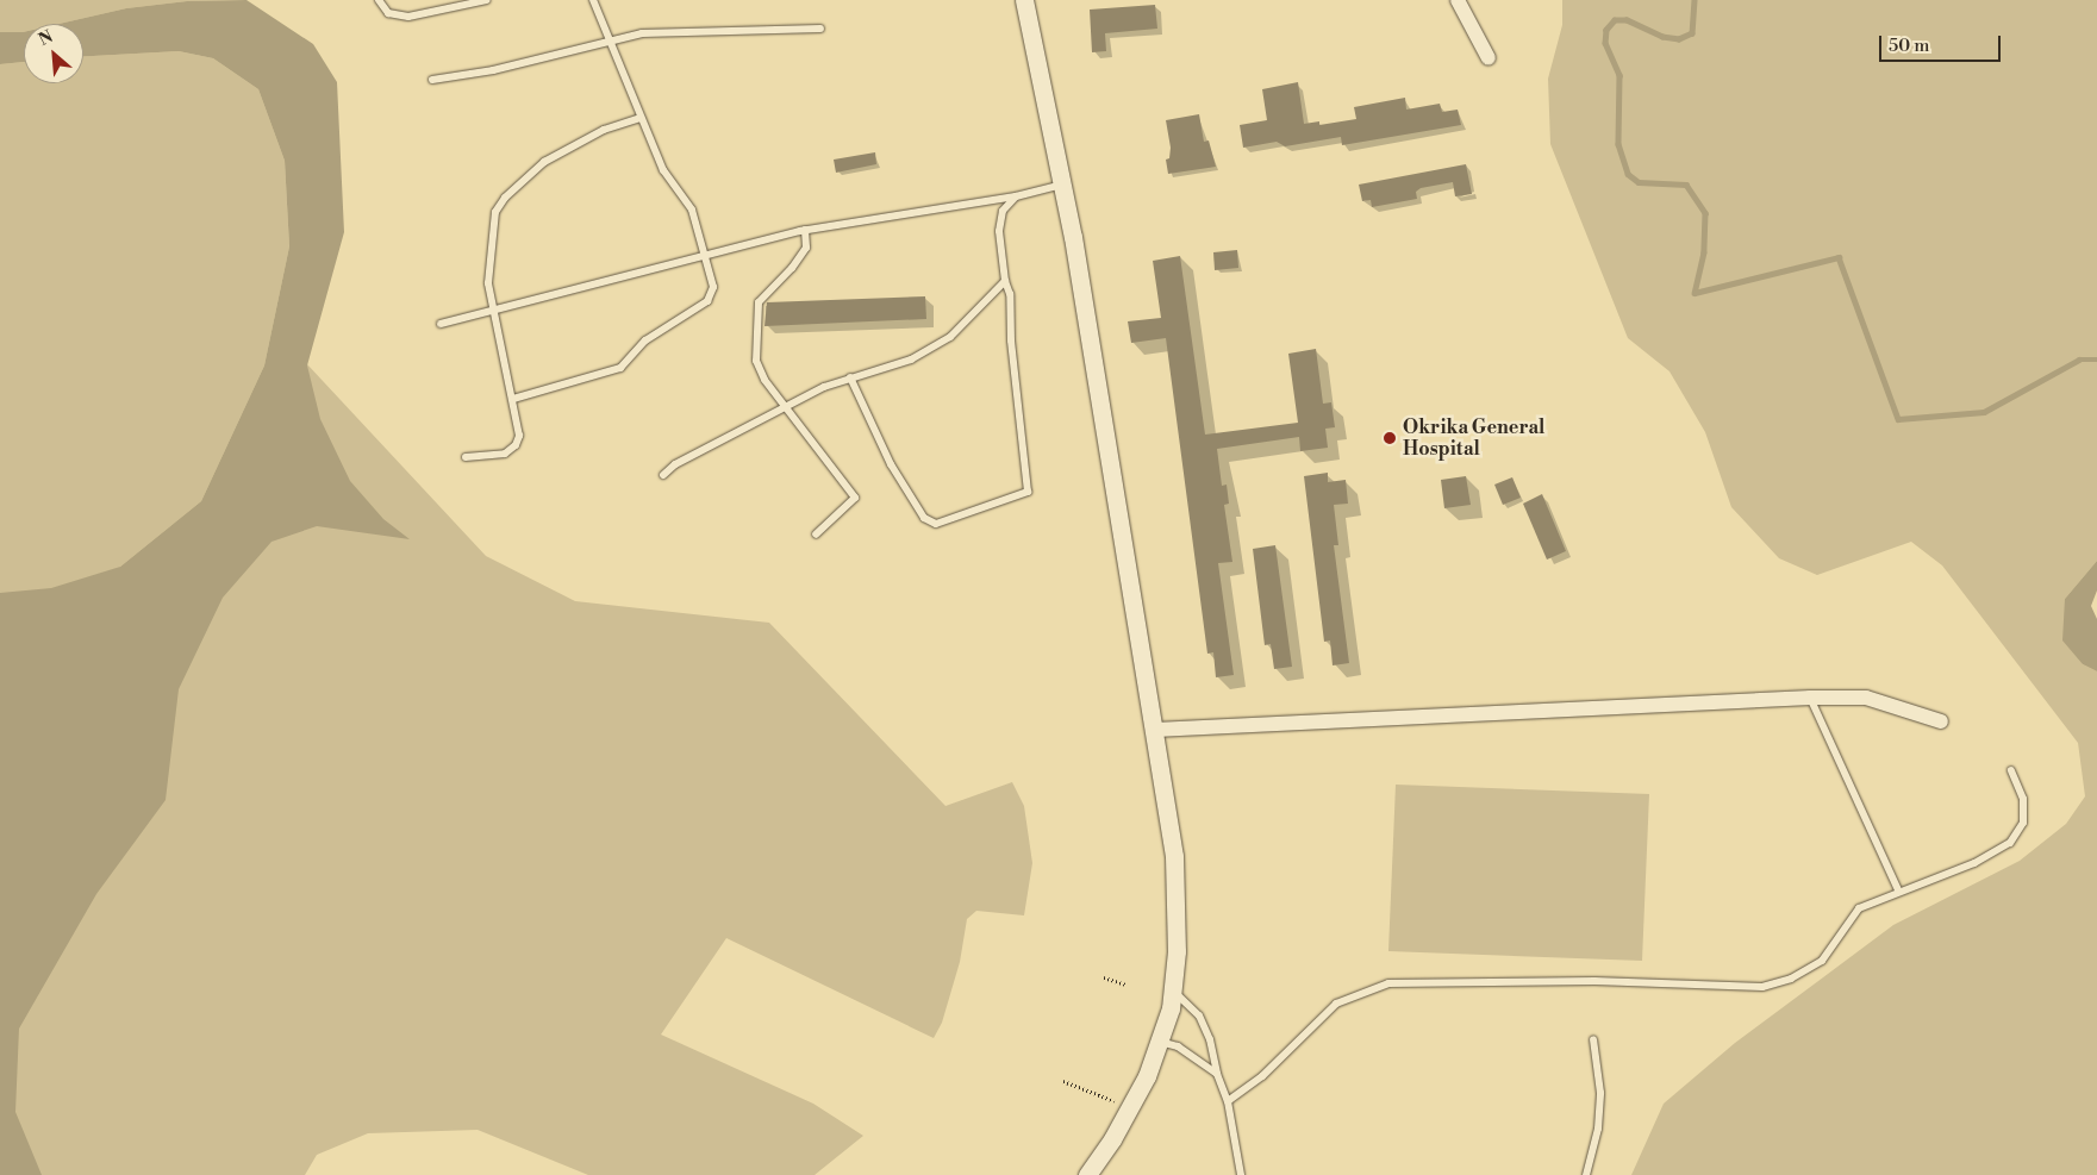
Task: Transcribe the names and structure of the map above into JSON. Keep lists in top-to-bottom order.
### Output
{
  "places": ["Okrika General Hospital"],
  "scale_bar": "50 m",
  "north": "top left"
}
